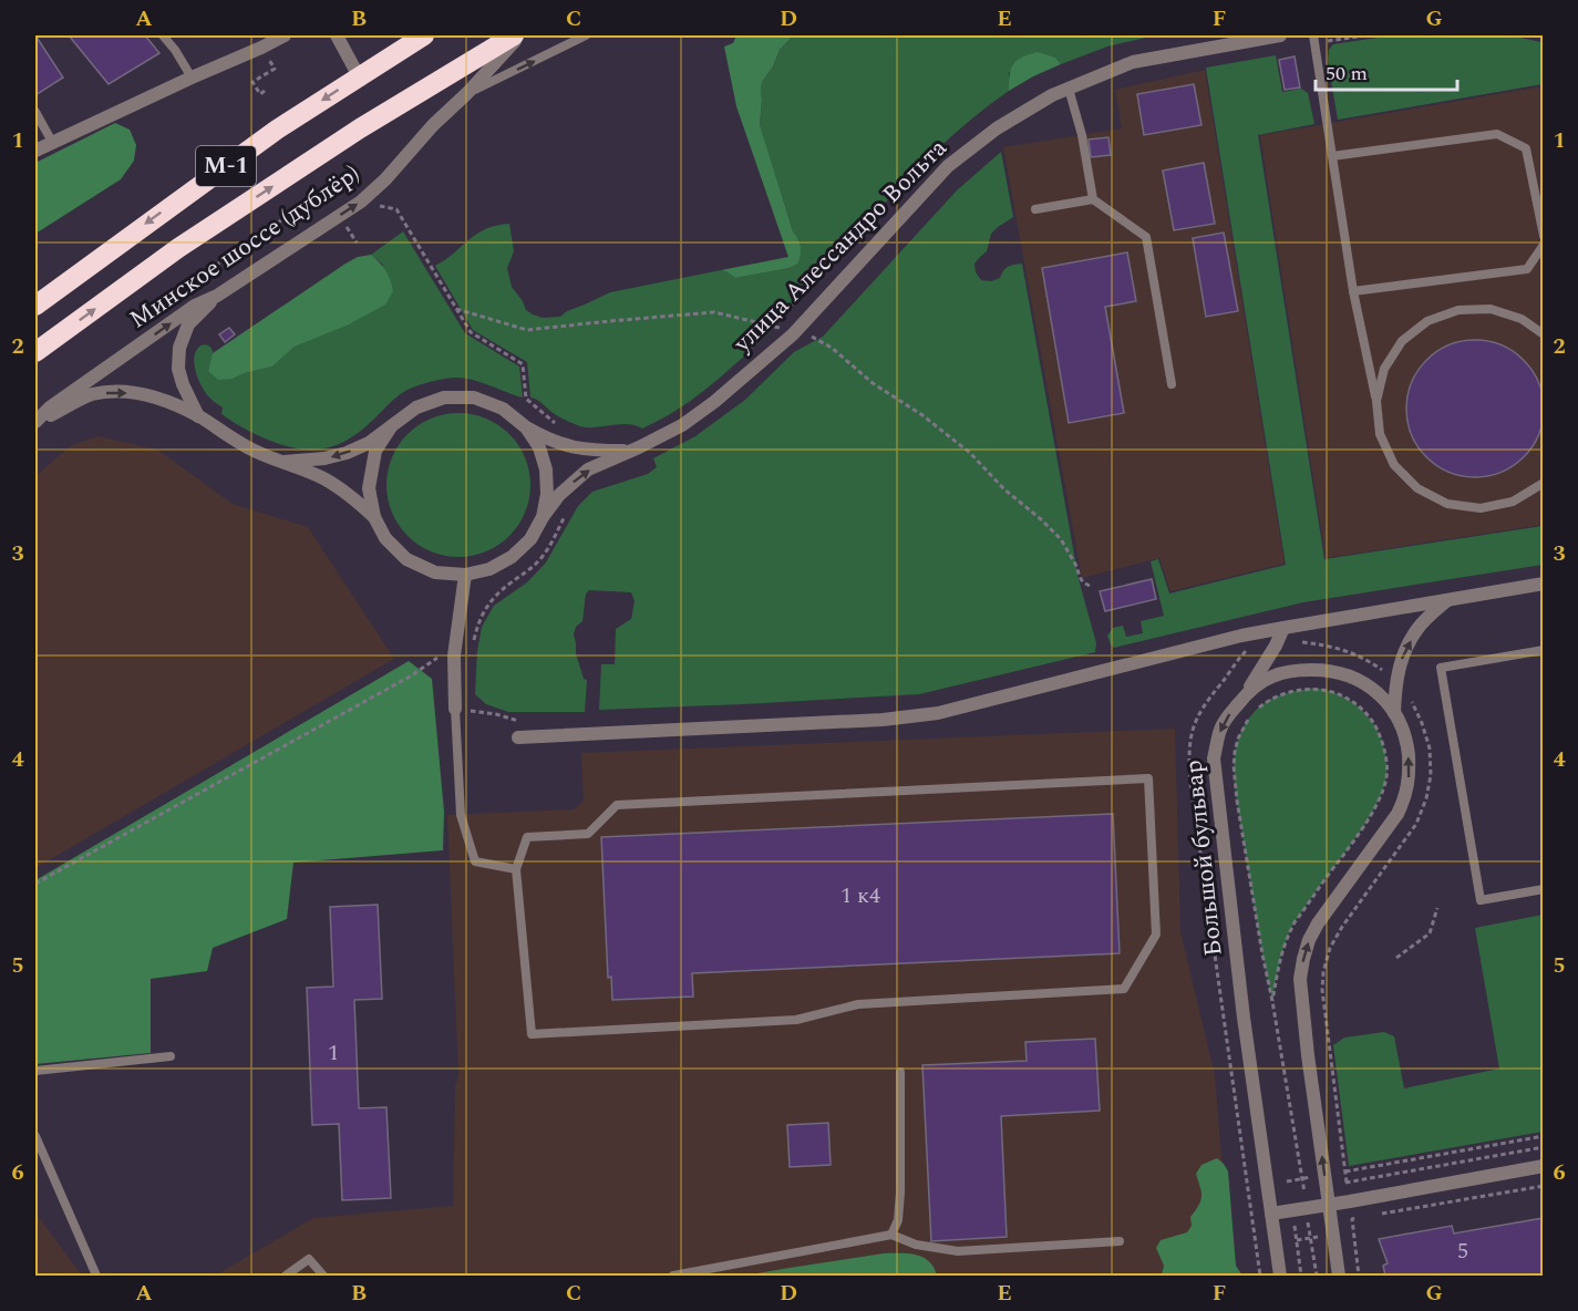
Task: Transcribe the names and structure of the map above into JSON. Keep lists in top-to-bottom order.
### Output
{
  "streets": {
    "highway": ["М-1"],
    "street": ["улица Алессандро Вольта", "Минское шоссе (дублёр)", "Большой бульвар"]
  },
  "one_way": ["Минское шоссе (дублёр)"],
  "house_numbers": ["1 к4", "1", "5"],
  "scale_bar": "50 m",
  "grid": {
    "columns": [
      "A",
      "B",
      "C",
      "D",
      "E",
      "F",
      "G"
    ],
    "rows": [
      "1",
      "2",
      "3",
      "4",
      "5",
      "6"
    ]
  }
}
